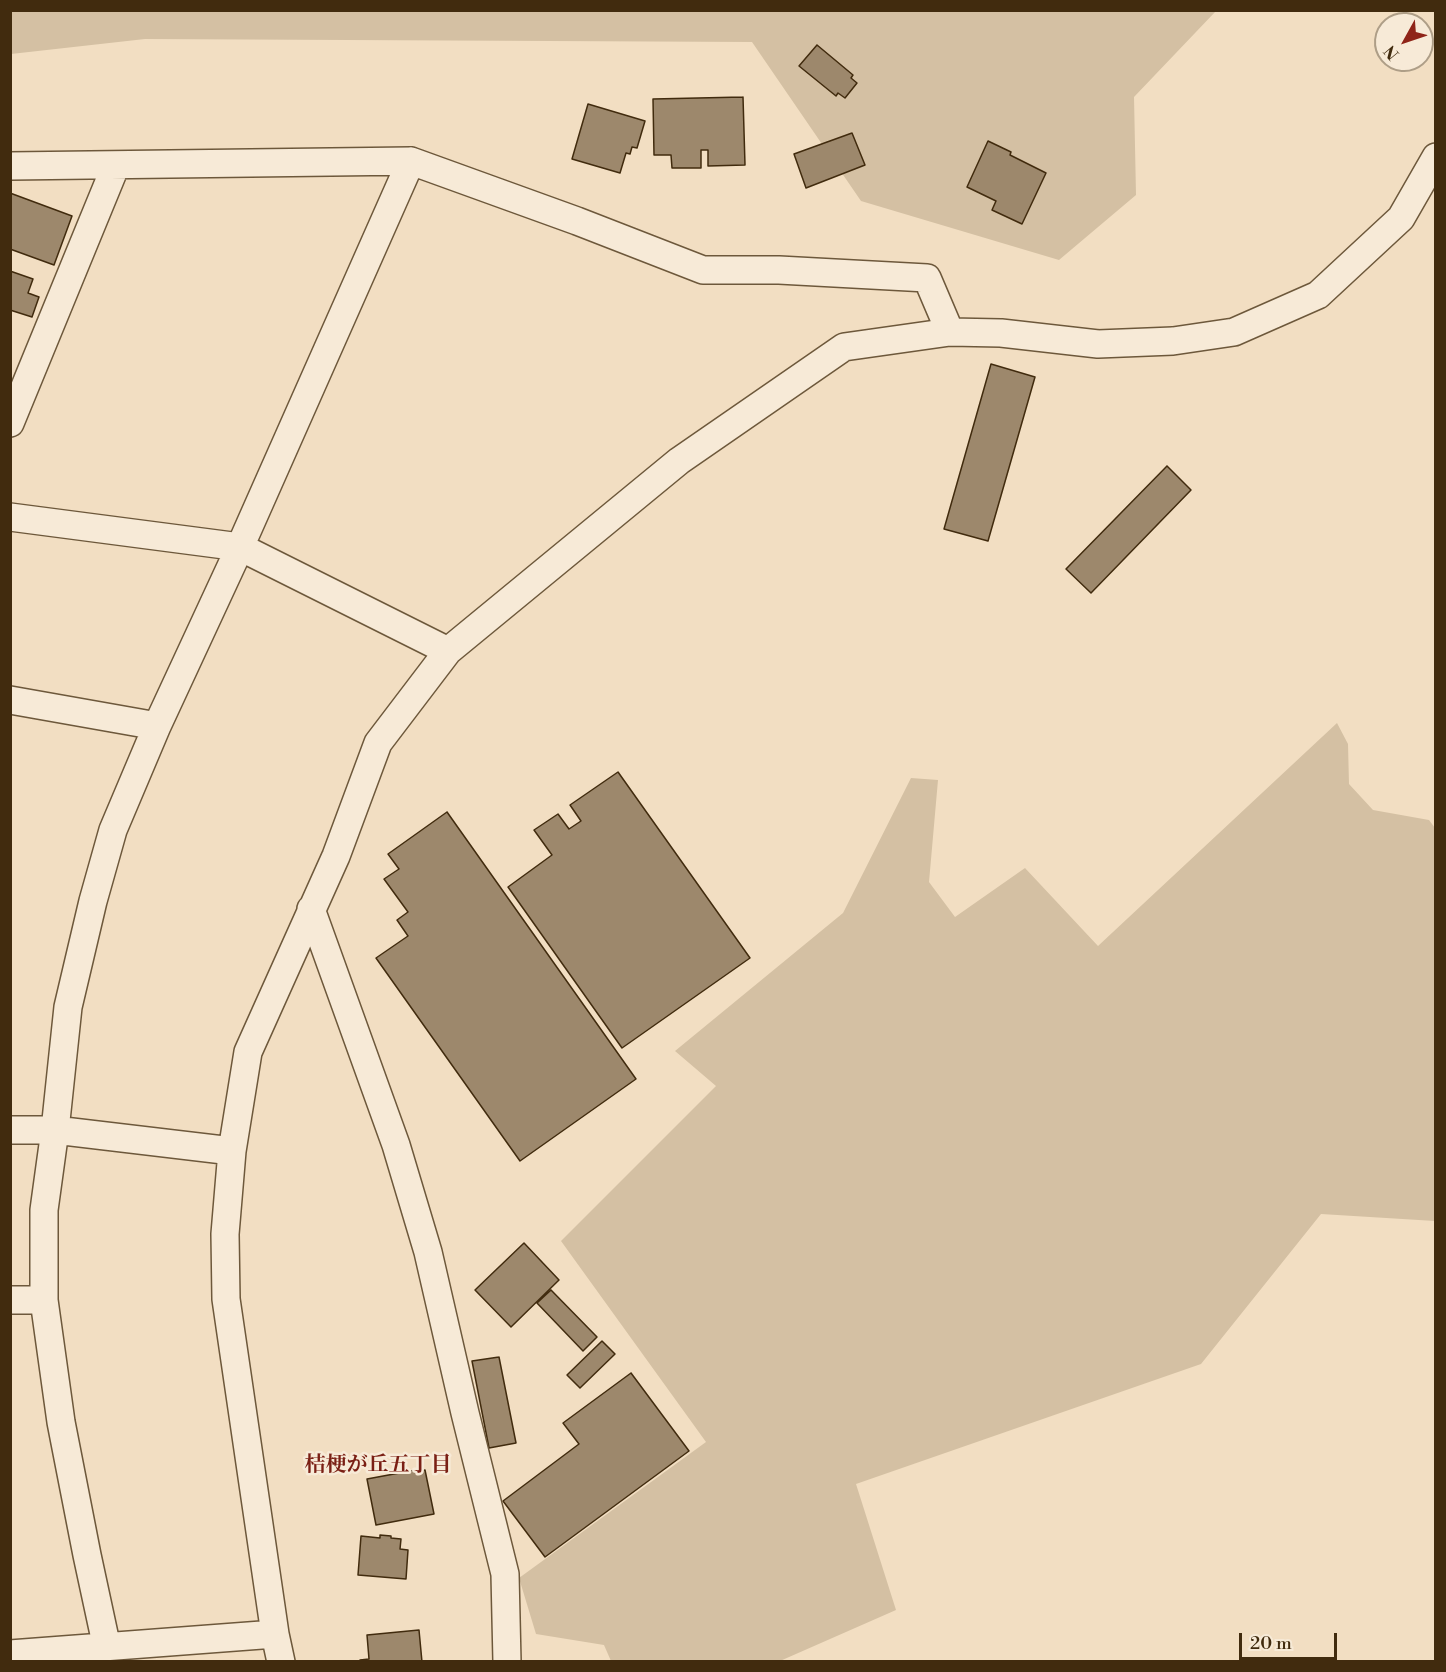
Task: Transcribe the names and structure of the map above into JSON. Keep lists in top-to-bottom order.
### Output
{
  "districts": ["桔梗が丘五丁目"],
  "scale_bar": "20 m",
  "north": "bottom left"
}
